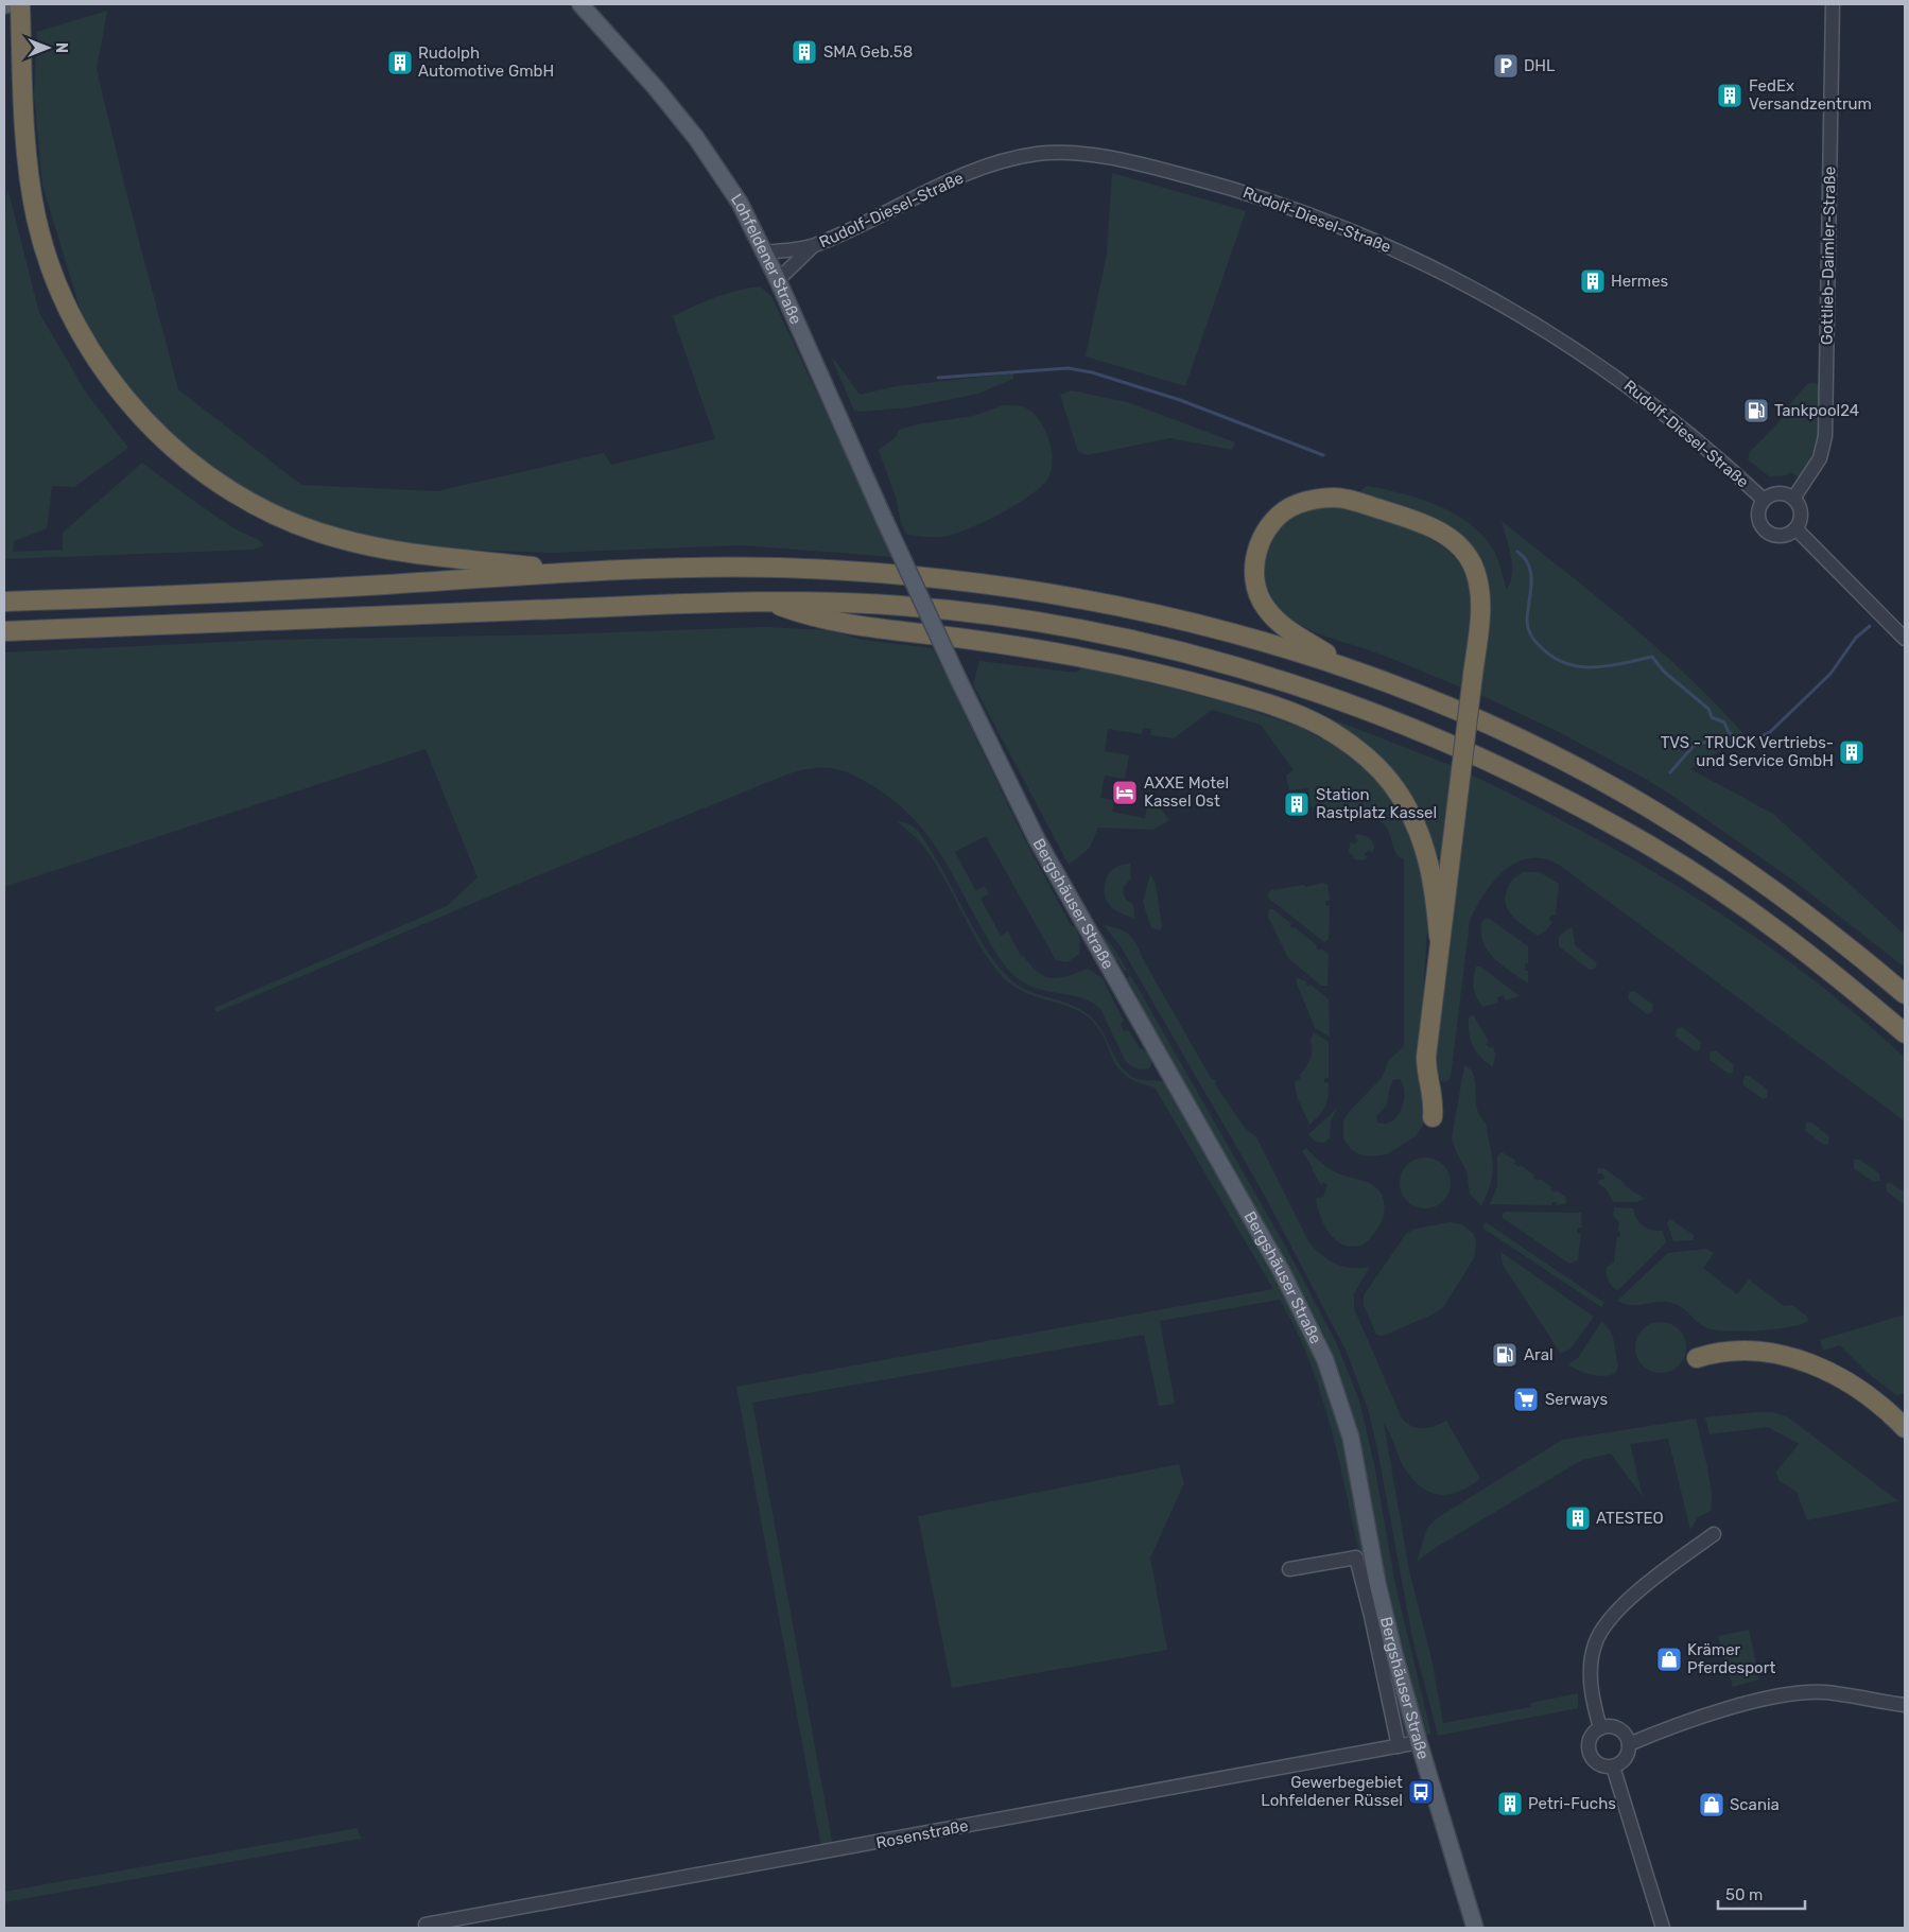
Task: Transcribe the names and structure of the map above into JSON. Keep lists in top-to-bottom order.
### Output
{
  "streets": {
    "main road": ["Lohfeldener Straße", "Bergshäuser Straße"],
    "street": ["Rudolf-Diesel-Straße", "Gottlieb-Daimler-Straße", "Rosenstraße"]
  },
  "crossings": [
    ["Rudolf-Diesel-Straße", "Gottlieb-Daimler-Straße"],
    ["Rudolf-Diesel-Straße", "Lohfeldener Straße"],
    ["Lohfeldener Straße", "Bergshäuser Straße"],
    ["Bergshäuser Straße", "Rosenstraße"]
  ],
  "places": {
    "building": [
      "SMA Geb.58",
      "Rudolph Automotive GmbH",
      "FedEx Versandzentrum",
      "Hermes",
      "TVS - TRUCK Vertriebs- und Service GmbH",
      "Station Rastplatz Kassel",
      "ATESTEO",
      "Petri-Fuchs"
    ],
    "parking": ["DHL"],
    "fuel station": ["Tankpool24", "Aral"],
    "hotel": ["AXXE Motel Kassel Ost"],
    "supermarket": ["Serways"],
    "shop": ["Krämer Pferdesport", "Scania"],
    "bus stop": ["Gewerbegebiet Lohfeldener Rüssel"]
  },
  "scale_bar": "50 m",
  "north": "right"
}
